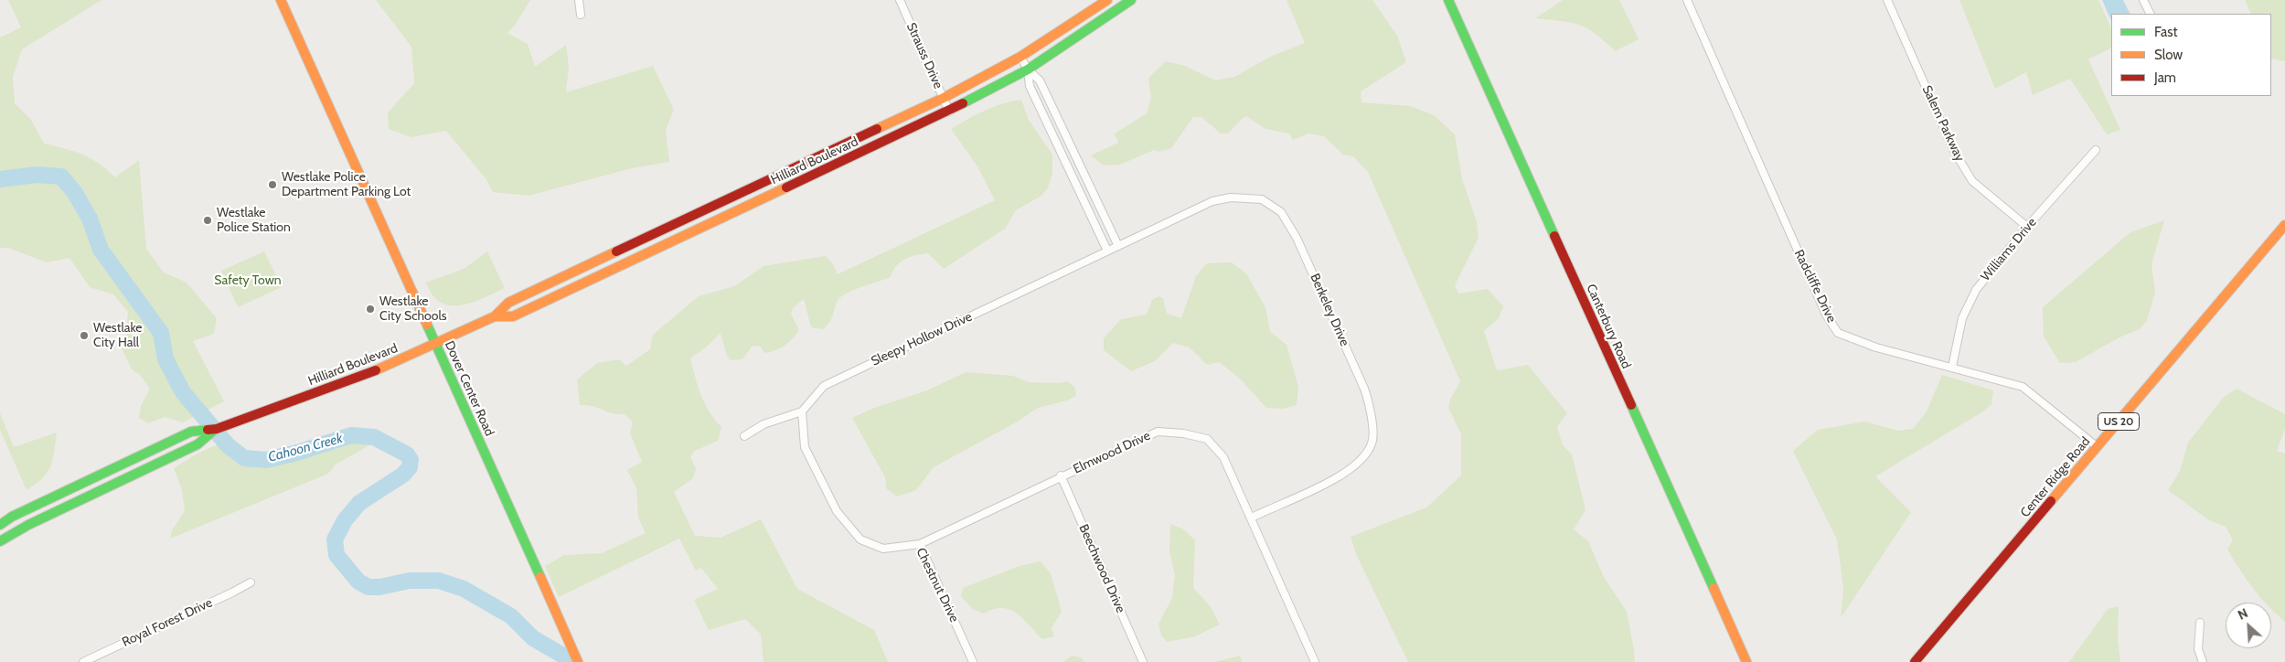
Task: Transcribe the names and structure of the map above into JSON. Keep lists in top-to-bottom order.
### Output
{
  "streets": {
    "main road": [
      "Hilliard Boulevard",
      "Canterbury Road",
      "Dover Center Road",
      "US 20",
      "Center Ridge Road"
    ],
    "street": [
      "Strauss Drive",
      "Salem Parkway",
      "Williams Drive",
      "Radcliffe Drive",
      "Berkeley Drive",
      "Sleepy Hollow Drive",
      "Elmwood Drive",
      "Beechwood Drive",
      "Chestnut Drive",
      "Royal Forest Drive"
    ]
  },
  "crossings": [
    ["Strauss Drive", "Hilliard Boulevard"],
    ["Salem Parkway", "Williams Drive"],
    ["Hilliard Boulevard", "Dover Center Road"],
    ["Williams Drive", "Radcliffe Drive"],
    ["Radcliffe Drive", "Center Ridge Road"],
    ["Berkeley Drive", "Sleepy Hollow Drive"],
    ["Berkeley Drive", "Elmwood Drive"],
    ["Sleepy Hollow Drive", "Chestnut Drive"],
    ["Elmwood Drive", "Beechwood Drive"],
    ["Elmwood Drive", "Chestnut Drive"]
  ],
  "water": ["Cahoon Creek"],
  "parks": ["Safety Town"],
  "places": [
    "Westlake Police Department Parking Lot",
    "Westlake Police Station",
    "Westlake City Schools",
    "Westlake City Hall"
  ],
  "legend": ["Fast", "Slow", "Jam"],
  "north": "top left"
}
